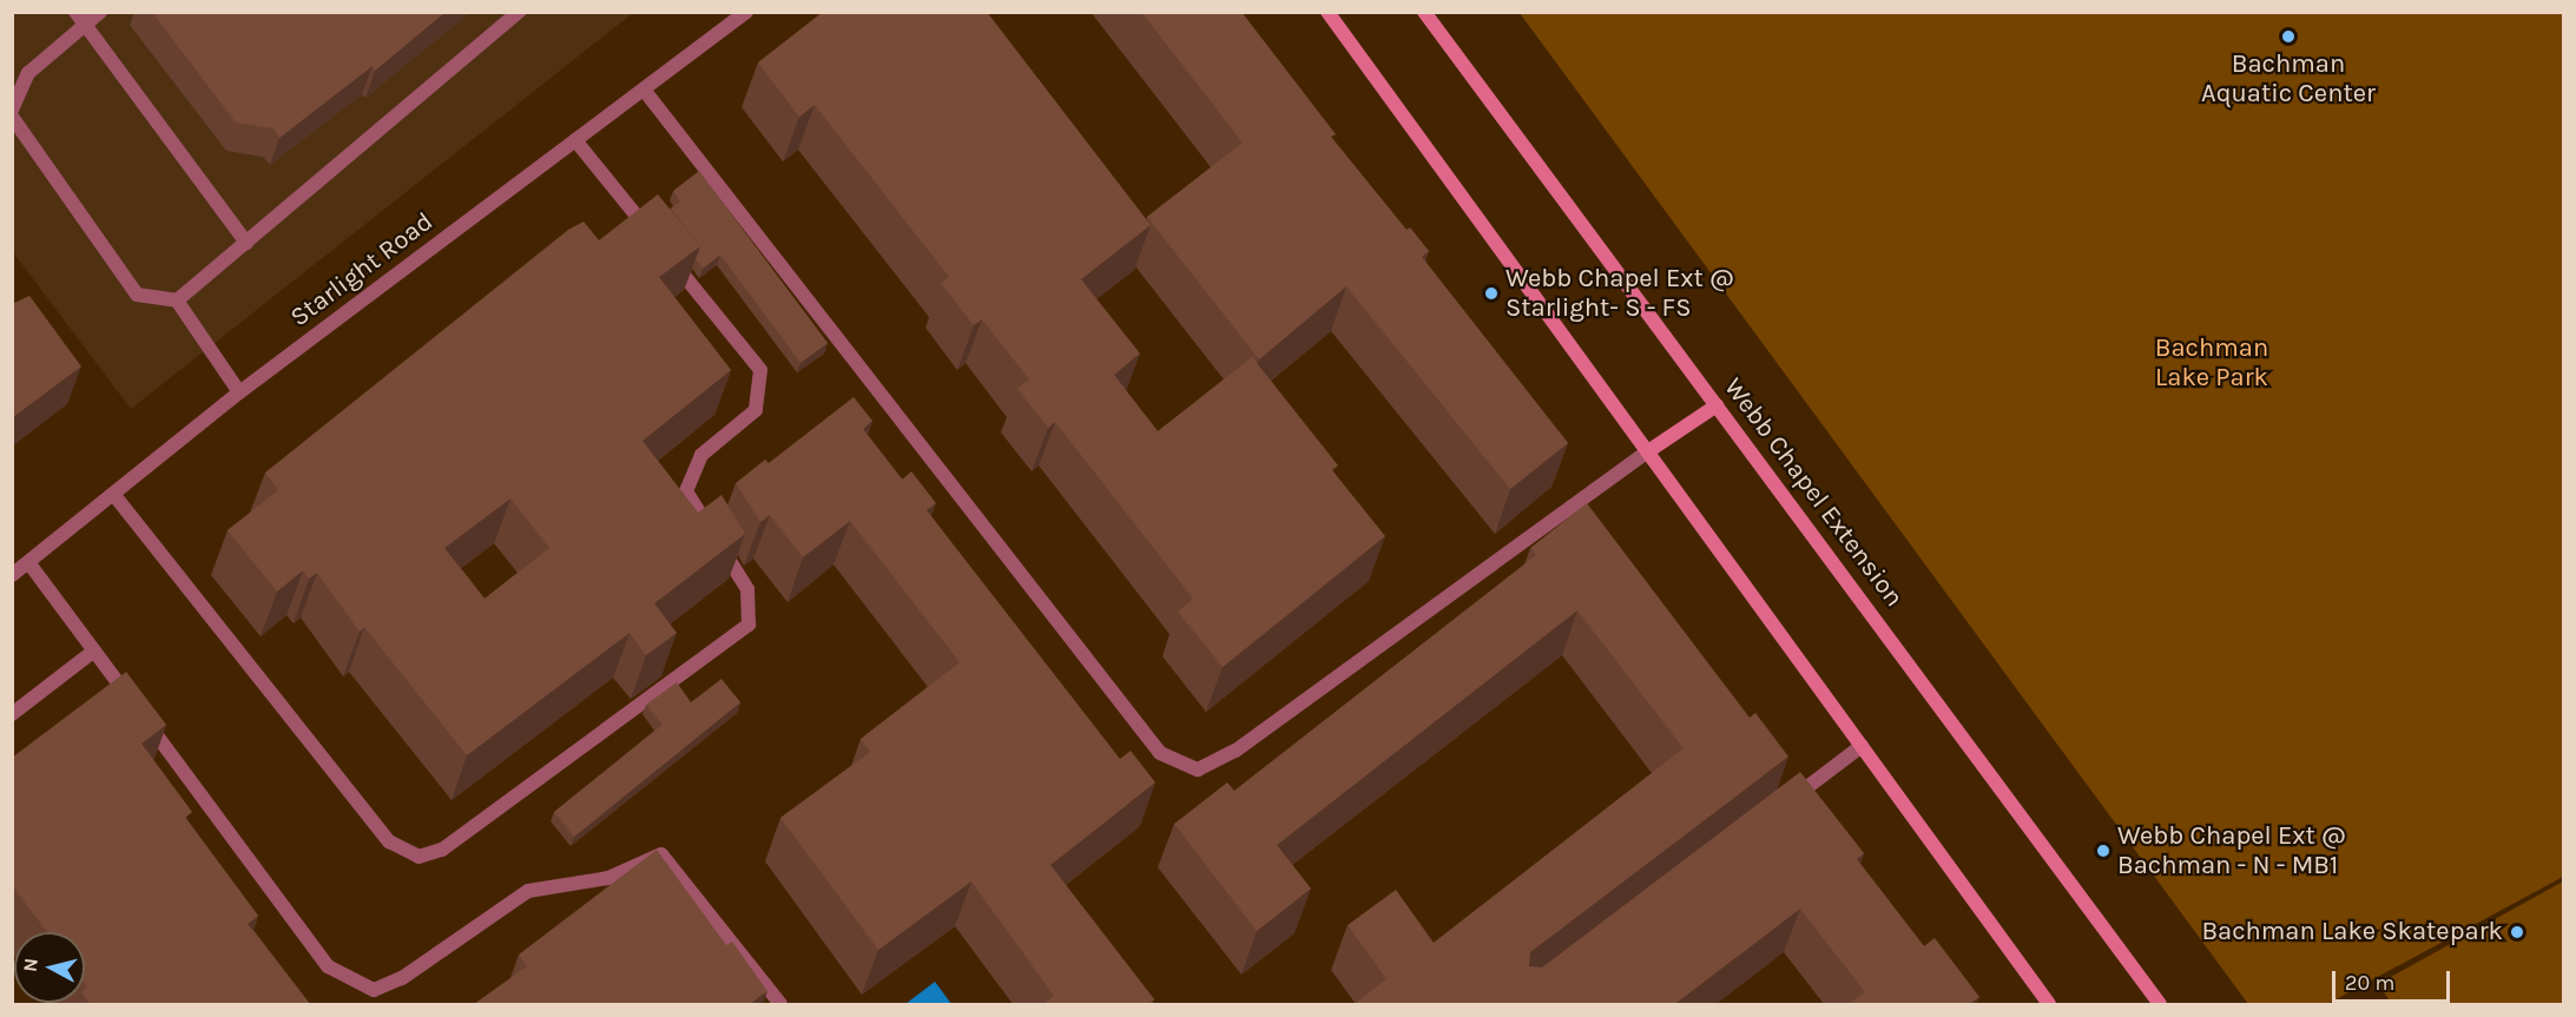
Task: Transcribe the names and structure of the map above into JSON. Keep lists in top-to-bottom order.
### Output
{
  "streets": {
    "main road": ["Webb Chapel Extension"],
    "street": ["Starlight Road"]
  },
  "parks": ["Bachman Lake Park"],
  "places": [
    "Bachman Aquatic Center",
    "Webb Chapel Ext @ Starlight- S - FS",
    "Webb Chapel Ext @ Bachman - N - MB1",
    "Bachman Lake Skatepark"
  ],
  "scale_bar": "20 m",
  "north": "left"
}
